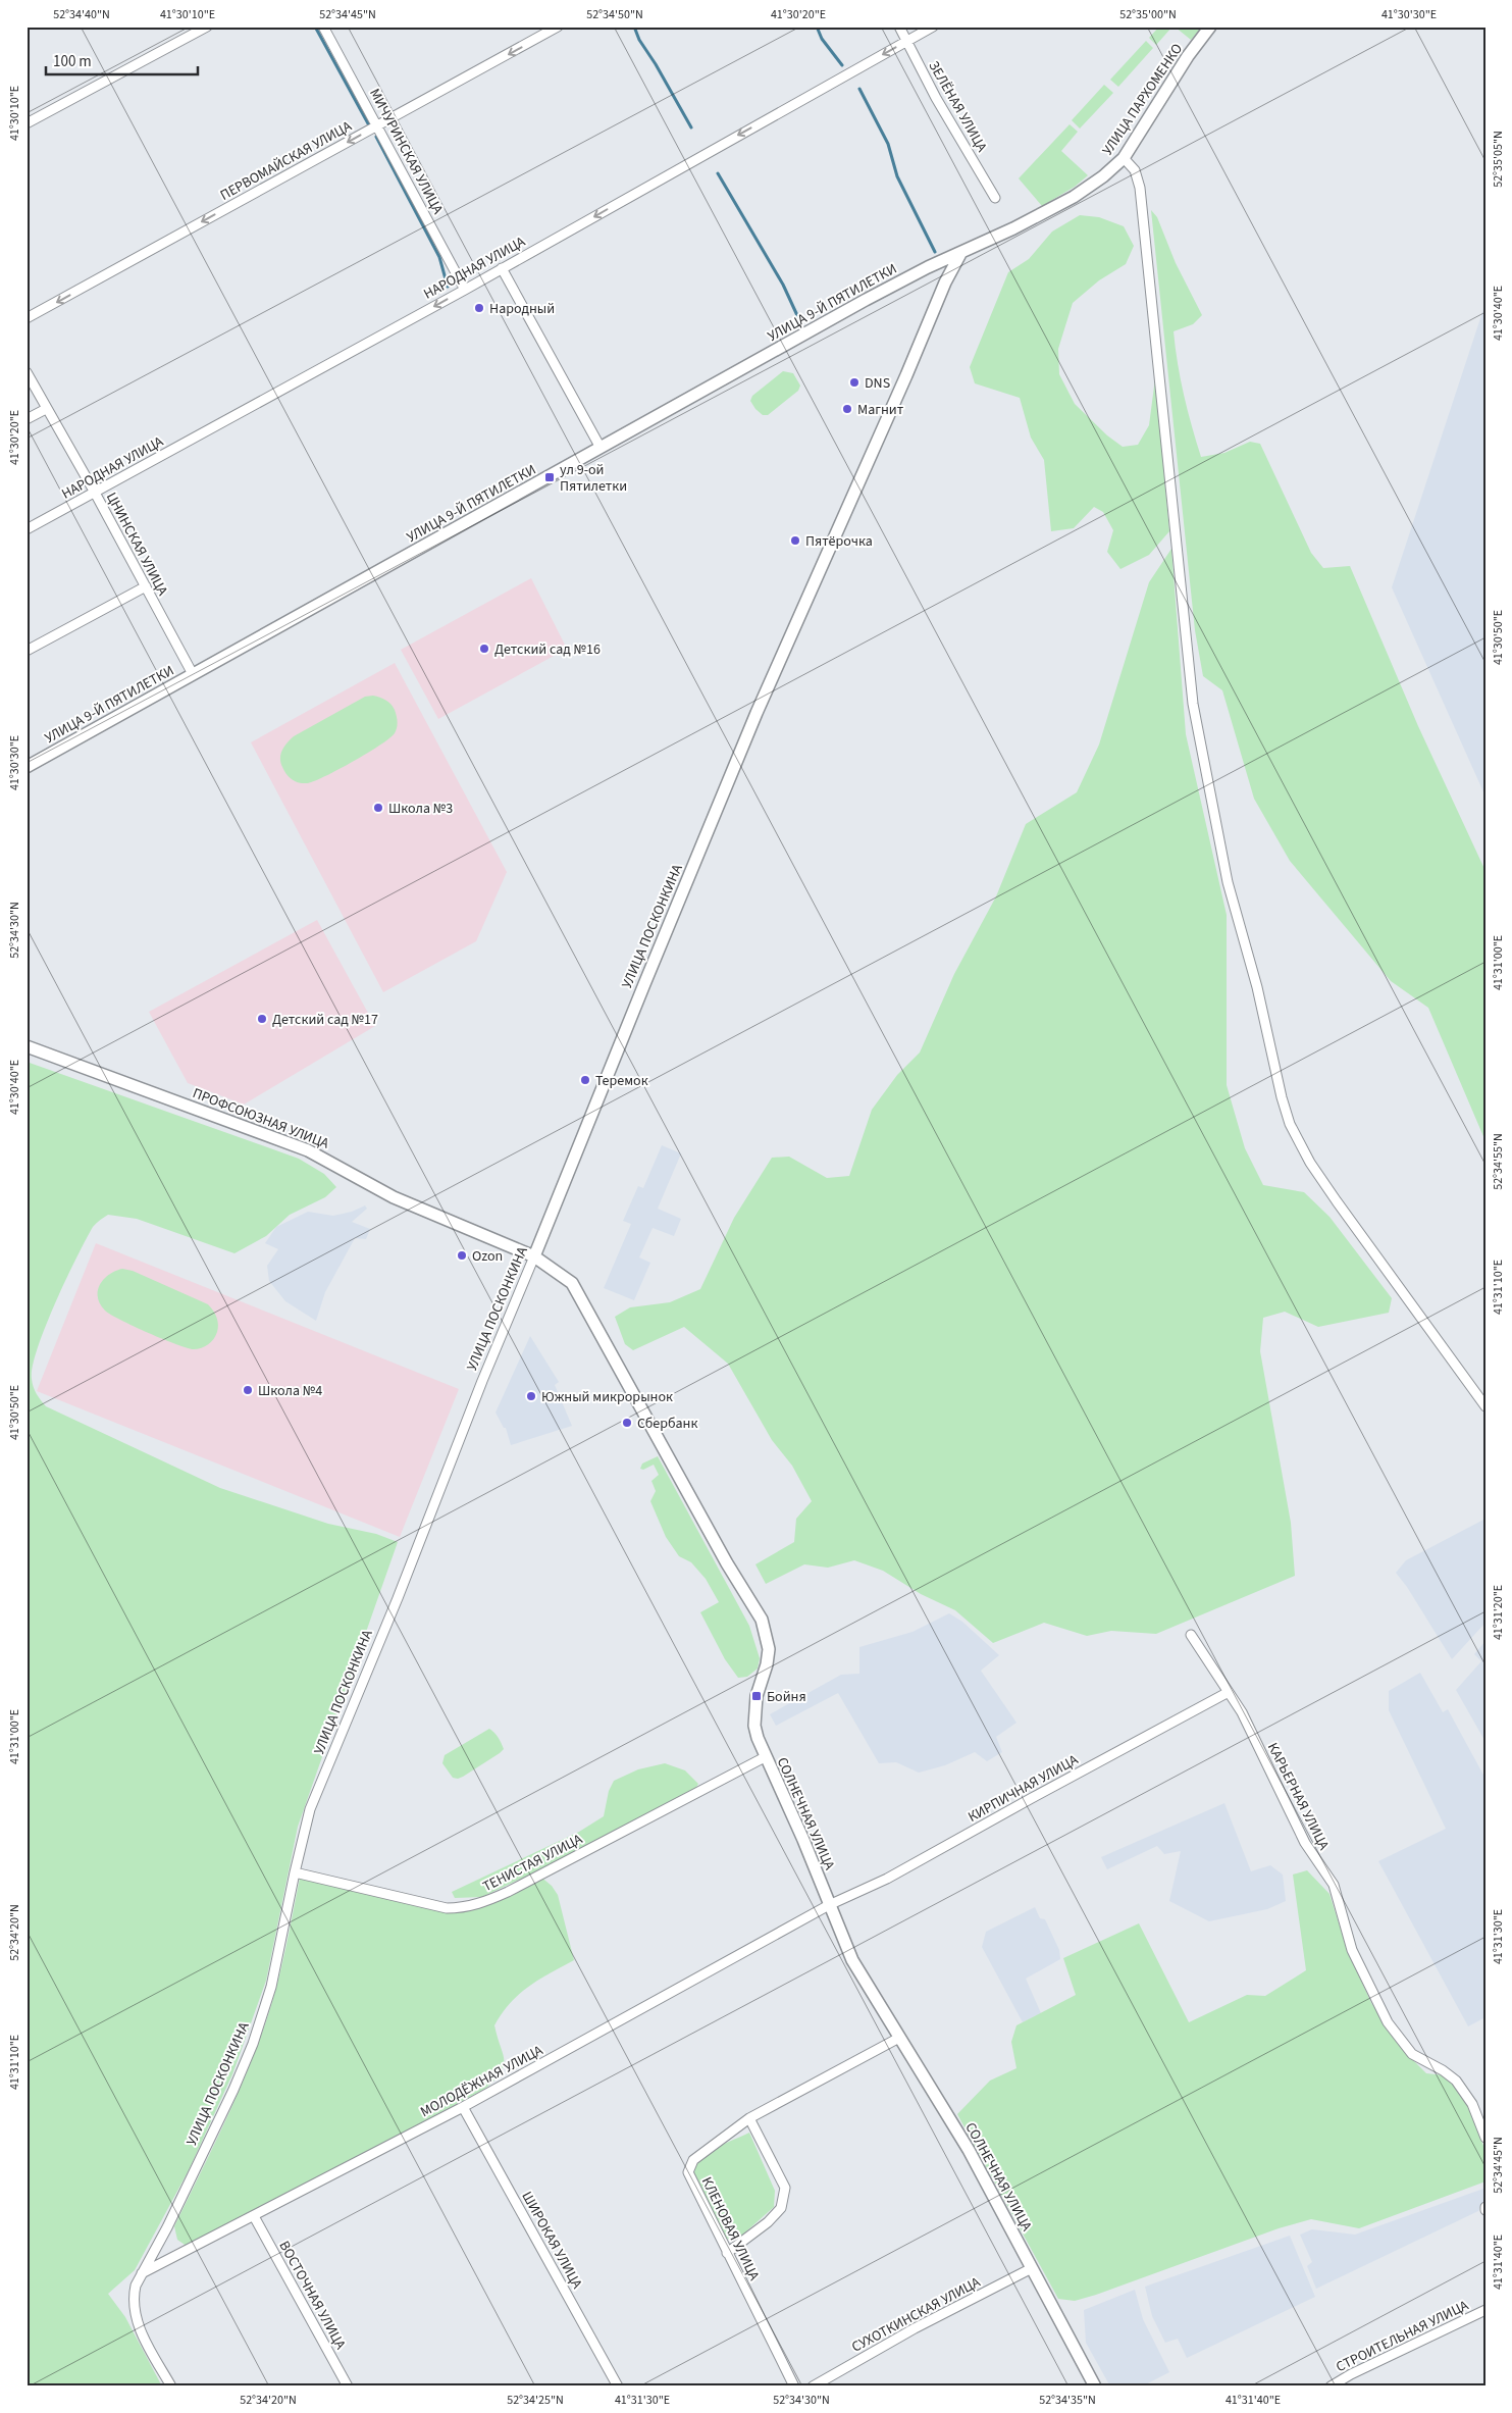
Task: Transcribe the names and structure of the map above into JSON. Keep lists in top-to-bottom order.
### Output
{
  "streets": {
    "street": [
      "УЛИЦА ПАРХОМЕНКО",
      "ЗЕЛЁНАЯ УЛИЦА",
      "МИЧУРИНСКАЯ УЛИЦА",
      "ПЕРВОМАЙСКАЯ УЛИЦА",
      "НАРОДНАЯ УЛИЦА",
      "УЛИЦА 9-Й ПЯТИЛЕТКИ",
      "ЦНИНСКАЯ УЛИЦА",
      "УЛИЦА ПОСКОНКИНА",
      "ПРОФСОЮЗНАЯ УЛИЦА",
      "КИРПИЧНАЯ УЛИЦА",
      "КАРЬЕРНАЯ УЛИЦА",
      "СОЛНЕЧНАЯ УЛИЦА",
      "ТЕНИСТАЯ УЛИЦА",
      "МОЛОДЁЖНАЯ УЛИЦА",
      "КЛЕНОВАЯ УЛИЦА",
      "ШИРОКАЯ УЛИЦА",
      "ВОСТОЧНАЯ УЛИЦА",
      "СУХОТКИНСКАЯ УЛИЦА",
      "СТРОИТЕЛЬНАЯ УЛИЦА"
    ]
  },
  "crossings": [
    ["УЛИЦА ПАРХОМЕНКО", "УЛИЦА 9-Й ПЯТИЛЕТКИ"],
    ["ЗЕЛЁНАЯ УЛИЦА", "НАРОДНАЯ УЛИЦА"],
    ["МИЧУРИНСКАЯ УЛИЦА", "ПЕРВОМАЙСКАЯ УЛИЦА"],
    ["МИЧУРИНСКАЯ УЛИЦА", "НАРОДНАЯ УЛИЦА"],
    ["НАРОДНАЯ УЛИЦА", "ЦНИНСКАЯ УЛИЦА"],
    ["УЛИЦА 9-Й ПЯТИЛЕТКИ", "ЦНИНСКАЯ УЛИЦА"],
    ["УЛИЦА 9-Й ПЯТИЛЕТКИ", "УЛИЦА ПОСКОНКИНА"],
    ["УЛИЦА ПОСКОНКИНА", "ПРОФСОЮЗНАЯ УЛИЦА"],
    ["УЛИЦА ПОСКОНКИНА", "СОЛНЕЧНАЯ УЛИЦА"],
    ["УЛИЦА ПОСКОНКИНА", "ТЕНИСТАЯ УЛИЦА"],
    ["УЛИЦА ПОСКОНКИНА", "МОЛОДЁЖНАЯ УЛИЦА"],
    ["ПРОФСОЮЗНАЯ УЛИЦА", "СОЛНЕЧНАЯ УЛИЦА"],
    ["КИРПИЧНАЯ УЛИЦА", "КАРЬЕРНАЯ УЛИЦА"],
    ["КИРПИЧНАЯ УЛИЦА", "СОЛНЕЧНАЯ УЛИЦА"],
    ["КИРПИЧНАЯ УЛИЦА", "МОЛОДЁЖНАЯ УЛИЦА"],
    ["СОЛНЕЧНАЯ УЛИЦА", "ТЕНИСТАЯ УЛИЦА"],
    ["СОЛНЕЧНАЯ УЛИЦА", "МОЛОДЁЖНАЯ УЛИЦА"],
    ["СОЛНЕЧНАЯ УЛИЦА", "КЛЕНОВАЯ УЛИЦА"],
    ["СОЛНЕЧНАЯ УЛИЦА", "СУХОТКИНСКАЯ УЛИЦА"],
    ["МОЛОДЁЖНАЯ УЛИЦА", "ШИРОКАЯ УЛИЦА"],
    ["МОЛОДЁЖНАЯ УЛИЦА", "ВОСТОЧНАЯ УЛИЦА"]
  ],
  "one_way": ["ПЕРВОМАЙСКАЯ УЛИЦА", "НАРОДНАЯ УЛИЦА"],
  "places": {
    "other": [
      "Народный",
      "DNS",
      "Магнит",
      "Пятёрочка",
      "Детский сад №16",
      "Школа №3",
      "Детский сад №17",
      "Теремок",
      "Ozon",
      "Школа №4",
      "Южный микрорынок",
      "Сбербанк"
    ],
    "transit": ["ул 9-ой Пятилетки", "Бойня"]
  },
  "scale_bar": "100 m",
  "coordinates": [
    "52°34'40\"N",
    "41°30'10\"E",
    "52°34'45\"N",
    "52°34'50\"N",
    "41°30'20\"E",
    "52°35'00\"N",
    "41°30'30\"E",
    "52°35'05\"N",
    "41°30'40\"E",
    "41°30'50\"E",
    "52°34'30\"N",
    "41°31'00\"E",
    "52°34'55\"N",
    "41°31'10\"E",
    "41°31'20\"E",
    "52°34'20\"N",
    "41°31'30\"E",
    "41°31'40\"E",
    "52°34'25\"N",
    "52°34'35\"N"
  ]
}
